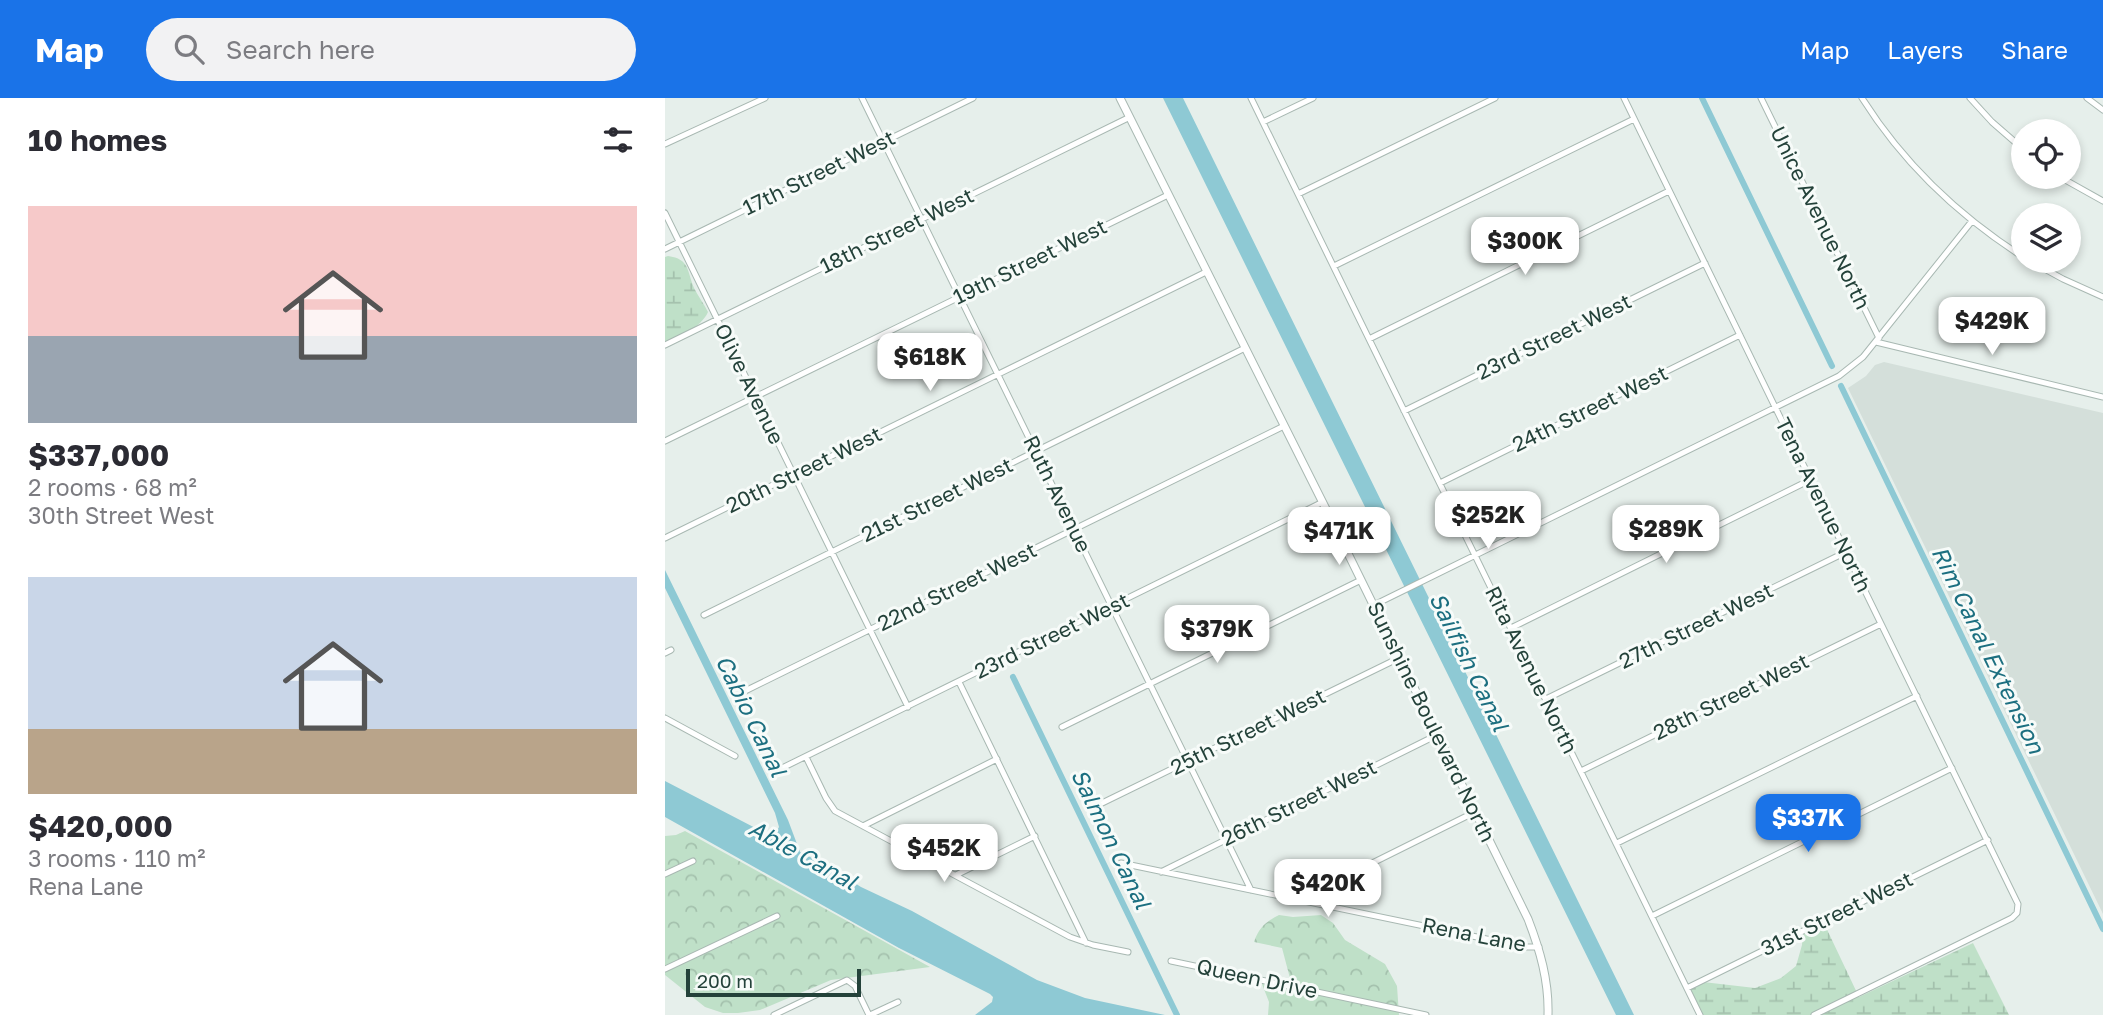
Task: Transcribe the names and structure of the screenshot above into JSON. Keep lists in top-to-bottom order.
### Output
{
  "streets": {
    "street": [
      "17th Street West",
      "Unice Avenue North",
      "18th Street West",
      "19th Street West",
      "23rd Street West",
      "Olive Avenue",
      "24th Street West",
      "20th Street West",
      "Ruth Avenue",
      "21st Street West",
      "Tena Avenue North",
      "22nd Street West",
      "27th Street West",
      "Rita Avenue North",
      "28th Street West",
      "Sunshine Boulevard North",
      "25th Street West",
      "26th Street West",
      "31st Street West",
      "Rena Lane",
      "Queen Drive"
    ]
  },
  "crossings": [
    ["17th Street West", "Olive Avenue"],
    ["17th Street West", "Ruth Avenue"],
    ["18th Street West", "Olive Avenue"],
    ["18th Street West", "Ruth Avenue"],
    ["18th Street West", "Sunshine Boulevard North"],
    ["19th Street West", "Olive Avenue"],
    ["19th Street West", "Ruth Avenue"],
    ["19th Street West", "Sunshine Boulevard North"],
    ["23rd Street West", "Olive Avenue"],
    ["23rd Street West", "Ruth Avenue"],
    ["23rd Street West", "Tena Avenue North"],
    ["23rd Street West", "Rita Avenue North"],
    ["23rd Street West", "Sunshine Boulevard North"],
    ["Olive Avenue", "20th Street West"],
    ["Olive Avenue", "21st Street West"],
    ["Olive Avenue", "22nd Street West"],
    ["24th Street West", "Tena Avenue North"],
    ["24th Street West", "Rita Avenue North"],
    ["20th Street West", "Ruth Avenue"],
    ["20th Street West", "Sunshine Boulevard North"],
    ["Ruth Avenue", "21st Street West"],
    ["Ruth Avenue", "22nd Street West"],
    ["Ruth Avenue", "25th Street West"],
    ["Ruth Avenue", "26th Street West"],
    ["Ruth Avenue", "Rena Lane"],
    ["21st Street West", "Sunshine Boulevard North"],
    ["Tena Avenue North", "27th Street West"],
    ["Tena Avenue North", "28th Street West"],
    ["Tena Avenue North", "31st Street West"],
    ["22nd Street West", "Sunshine Boulevard North"],
    ["27th Street West", "Rita Avenue North"],
    ["Rita Avenue North", "28th Street West"],
    ["Rita Avenue North", "31st Street West"],
    ["Sunshine Boulevard North", "25th Street West"],
    ["Sunshine Boulevard North", "26th Street West"],
    ["Sunshine Boulevard North", "Rena Lane"],
    ["26th Street West", "Rena Lane"]
  ],
  "water": [
    "Rim Canal Extension",
    "Sailfish Canal",
    "Cabio Canal",
    "Salmon Canal",
    "Able Canal"
  ],
  "scale_bar": "200 m",
  "page": {
    "header": "Map",
    "search": "Search here",
    "nav": ["Map", "Layers", "Share"],
    "heading": "10 homes",
    "list": [
      {
        "name": "$337,000",
        "note": "2 rooms · 68 m² · 30th Street West"
      },
      {
        "name": "$420,000",
        "note": "3 rooms · 110 m² · Rena Lane"
      }
    ],
    "price": [
      "$300K",
      "$429K",
      "$618K",
      "$252K",
      "$289K",
      "$471K",
      "$379K",
      "$337K",
      "$452K",
      "$420K"
    ],
    "scale": "200 m"
  }
}
